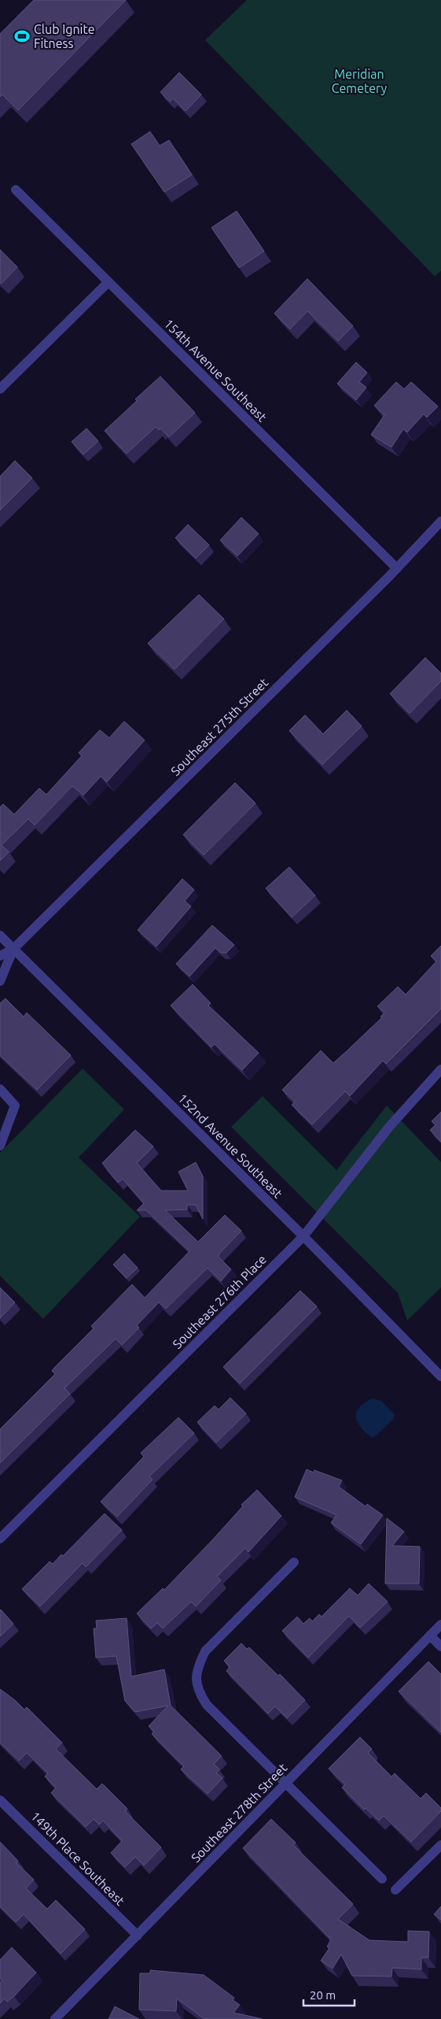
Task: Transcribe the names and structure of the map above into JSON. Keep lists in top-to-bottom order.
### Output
{
  "streets": {
    "street": [
      "154th Avenue Southeast",
      "Southeast 275th Street",
      "152nd Avenue Southeast",
      "Southeast 276th Place",
      "Southeast 278th Street",
      "149th Place Southeast"
    ]
  },
  "crossings": [
    ["154th Avenue Southeast", "Southeast 275th Street"],
    ["Southeast 275th Street", "152nd Avenue Southeast"],
    ["152nd Avenue Southeast", "Southeast 276th Place"],
    ["Southeast 278th Street", "149th Place Southeast"]
  ],
  "parks": ["Meridian Cemetery"],
  "places": {
    "sports": ["Club Ignite Fitness"]
  },
  "scale_bar": "20 m"
}
